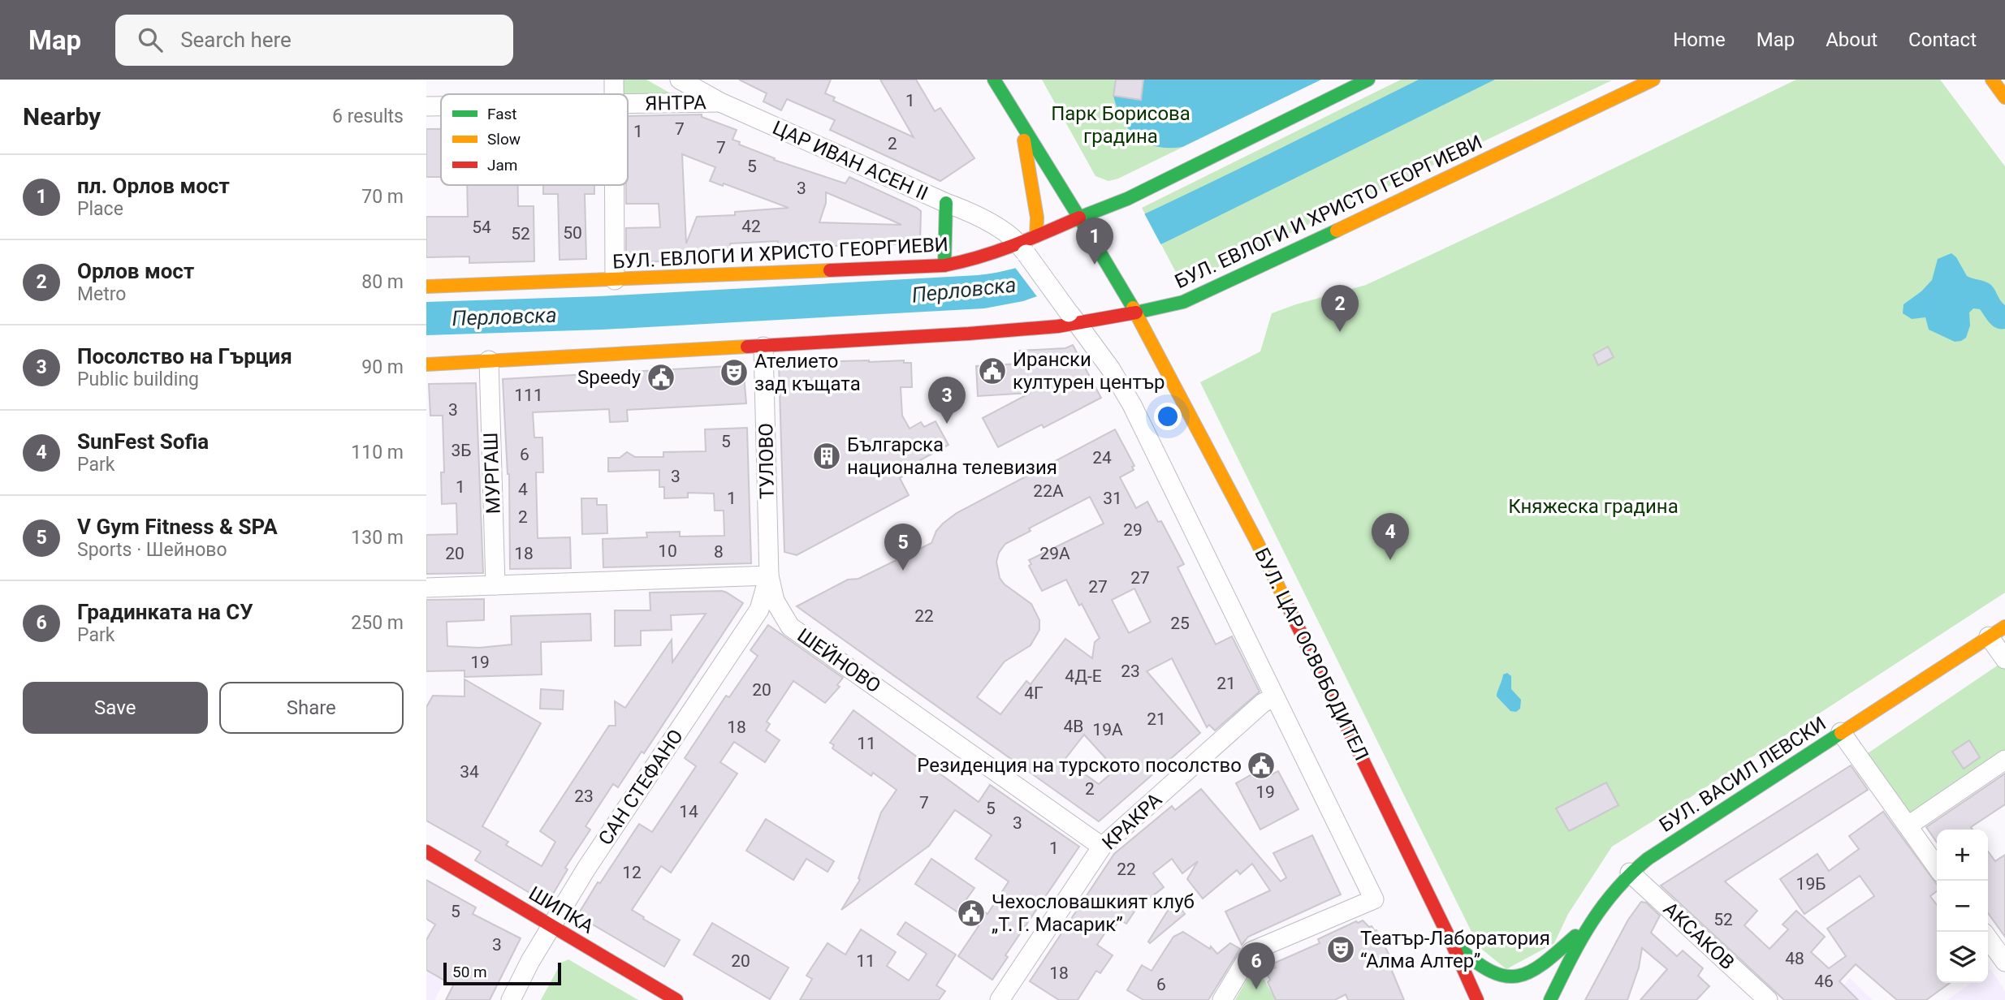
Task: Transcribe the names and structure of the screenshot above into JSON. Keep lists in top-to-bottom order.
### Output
{
  "streets": {
    "main road": [
      "БУЛ. ЕВЛОГИ И ХРИСТО ГЕОРГИЕВИ",
      "БУЛ. ЦАР ОСВОБОДИТЕЛ",
      "БУЛ. ВАСИЛ ЛЕВСКИ",
      "ШИПКА"
    ],
    "street": [
      "ЯНТРА",
      "ЦАР ИВАН АСЕН II",
      "ТУЛОВО",
      "МУРГАШ",
      "ШЕЙНОВО",
      "САН СТЕФАНО",
      "КРАКРА",
      "АКСАКОВ"
    ]
  },
  "crossings": [
    ["ЯНТРА", "ЦАР ИВАН АСЕН II"],
    ["ЦАР ИВАН АСЕН II", "БУЛ. ЕВЛОГИ И ХРИСТО ГЕОРГИЕВИ"],
    ["БУЛ. ЕВЛОГИ И ХРИСТО ГЕОРГИЕВИ", "ТУЛОВО"],
    ["БУЛ. ЕВЛОГИ И ХРИСТО ГЕОРГИЕВИ", "МУРГАШ"],
    ["БУЛ. ЕВЛОГИ И ХРИСТО ГЕОРГИЕВИ", "БУЛ. ЦАР ОСВОБОДИТЕЛ"],
    ["ТУЛОВО", "ШЕЙНОВО"],
    ["ТУЛОВО", "САН СТЕФАНО"],
    ["ШЕЙНОВО", "САН СТЕФАНО"],
    ["ШЕЙНОВО", "КРАКРА"],
    ["БУЛ. ВАСИЛ ЛЕВСКИ", "АКСАКОВ"],
    ["САН СТЕФАНО", "ШИПКА"]
  ],
  "water": ["Перловска"],
  "parks": ["Парк Борисова градина", "Княжеска градина"],
  "places": {
    "public building": [
      "Ирански културен център",
      "Speedy",
      "Резиденция на турското посолство",
      "Чехословашкият клуб „Т. Г. Масарик”"
    ],
    "theatre": ["Ателието зад къщата", "Театър-Лаборатория “Алма Алтер”"],
    "building": ["Българска национална телевизия"]
  },
  "house_numbers": [
    "1",
    "7",
    "1",
    "2",
    "7",
    "5",
    "3",
    "42",
    "54",
    "50",
    "52",
    "111",
    "3",
    "5",
    "3Б",
    "6",
    "24",
    "3",
    "1",
    "4",
    "22А",
    "1",
    "31",
    "2",
    "29",
    "10",
    "8",
    "20",
    "18",
    "29А",
    "27",
    "27",
    "22",
    "25",
    "19",
    "23",
    "4Д-Е",
    "21",
    "20",
    "4Г",
    "21",
    "4В",
    "18",
    "19А",
    "11",
    "34",
    "2",
    "19",
    "23",
    "7",
    "5",
    "14",
    "3",
    "1",
    "22",
    "12",
    "19Б",
    "5",
    "52",
    "3",
    "48",
    "20",
    "11",
    "18",
    "46",
    "6"
  ],
  "legend": ["Fast", "Slow", "Jam"],
  "scale_bar": "50 m",
  "page": {
    "header": "Map",
    "search": "Search here",
    "nav": [
      "Home",
      "Map",
      "About",
      "Contact"
    ],
    "heading": ["Nearby", "6 results"],
    "list": [
      {
        "mark": "1",
        "name": "пл. Орлов мост",
        "note": "Place",
        "value": "70 m"
      },
      {
        "mark": "2",
        "name": "Орлов мост",
        "note": "Metro",
        "value": "80 m"
      },
      {
        "mark": "3",
        "name": "Посолство на Гърция",
        "note": "Public building",
        "value": "90 m"
      },
      {
        "mark": "4",
        "name": "SunFest Sofia",
        "note": "Park",
        "value": "110 m"
      },
      {
        "mark": "5",
        "name": "V Gym Fitness & SPA",
        "note": "Sports · Шейново",
        "value": "130 m"
      },
      {
        "mark": "6",
        "name": "Градинката на СУ",
        "note": "Park",
        "value": "250 m"
      }
    ],
    "pins": [
      "1",
      "2",
      "3",
      "4",
      "5",
      "6"
    ],
    "buttons": ["Save", "Share"],
    "map_buttons": ["+", "−"],
    "scale": "50 m"
  }
}
